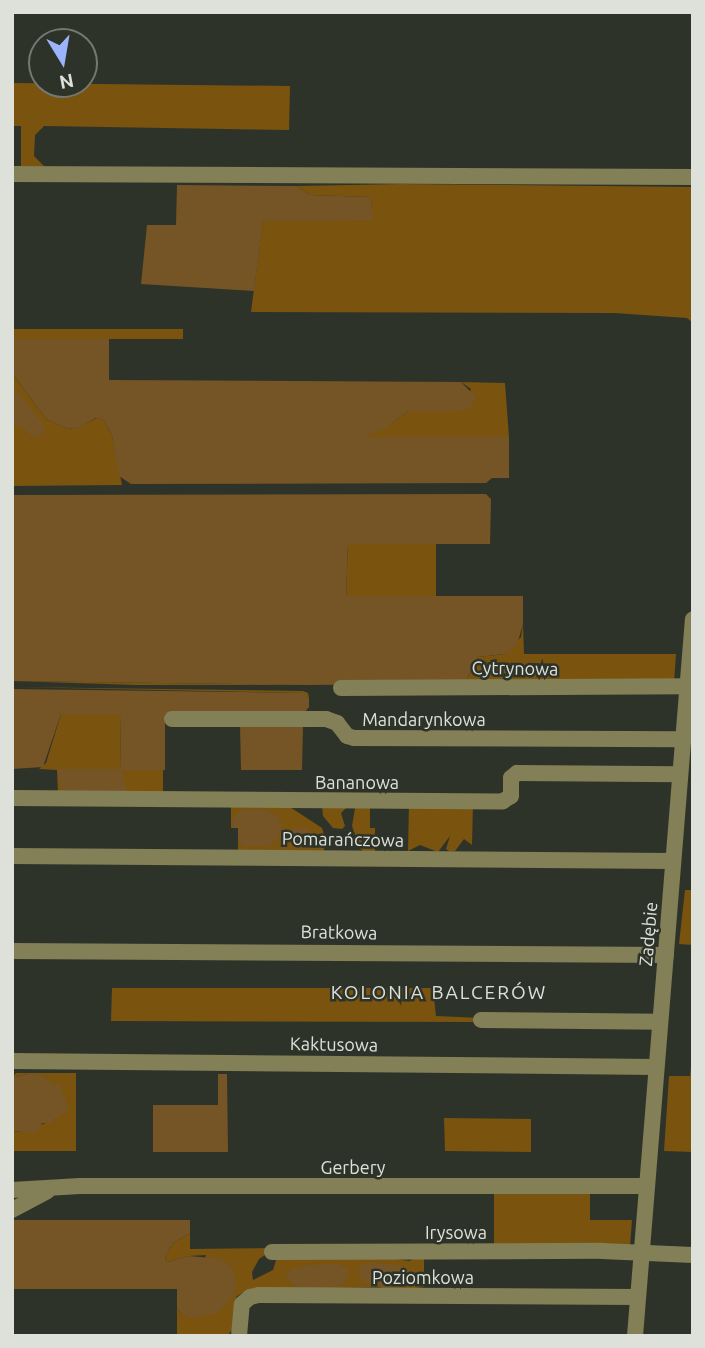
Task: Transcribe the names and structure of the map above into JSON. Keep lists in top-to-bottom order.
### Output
{
  "streets": {
    "street": [
      "Cytrynowa",
      "Mandarynkowa",
      "Bananowa",
      "Pomarańczowa",
      "Bratkowa",
      "Zadębie",
      "Kaktusowa",
      "Gerbery",
      "Irysowa",
      "Poziomkowa"
    ]
  },
  "crossings": [
    ["Cytrynowa", "Zadębie"],
    ["Mandarynkowa", "Zadębie"],
    ["Bananowa", "Zadębie"],
    ["Pomarańczowa", "Zadębie"],
    ["Bratkowa", "Zadębie"],
    ["Zadębie", "Kaktusowa"],
    ["Zadębie", "Gerbery"],
    ["Zadębie", "Irysowa"],
    ["Zadębie", "Poziomkowa"]
  ],
  "districts": ["KOLONIA BALCERÓW"],
  "north": "bottom"
}
